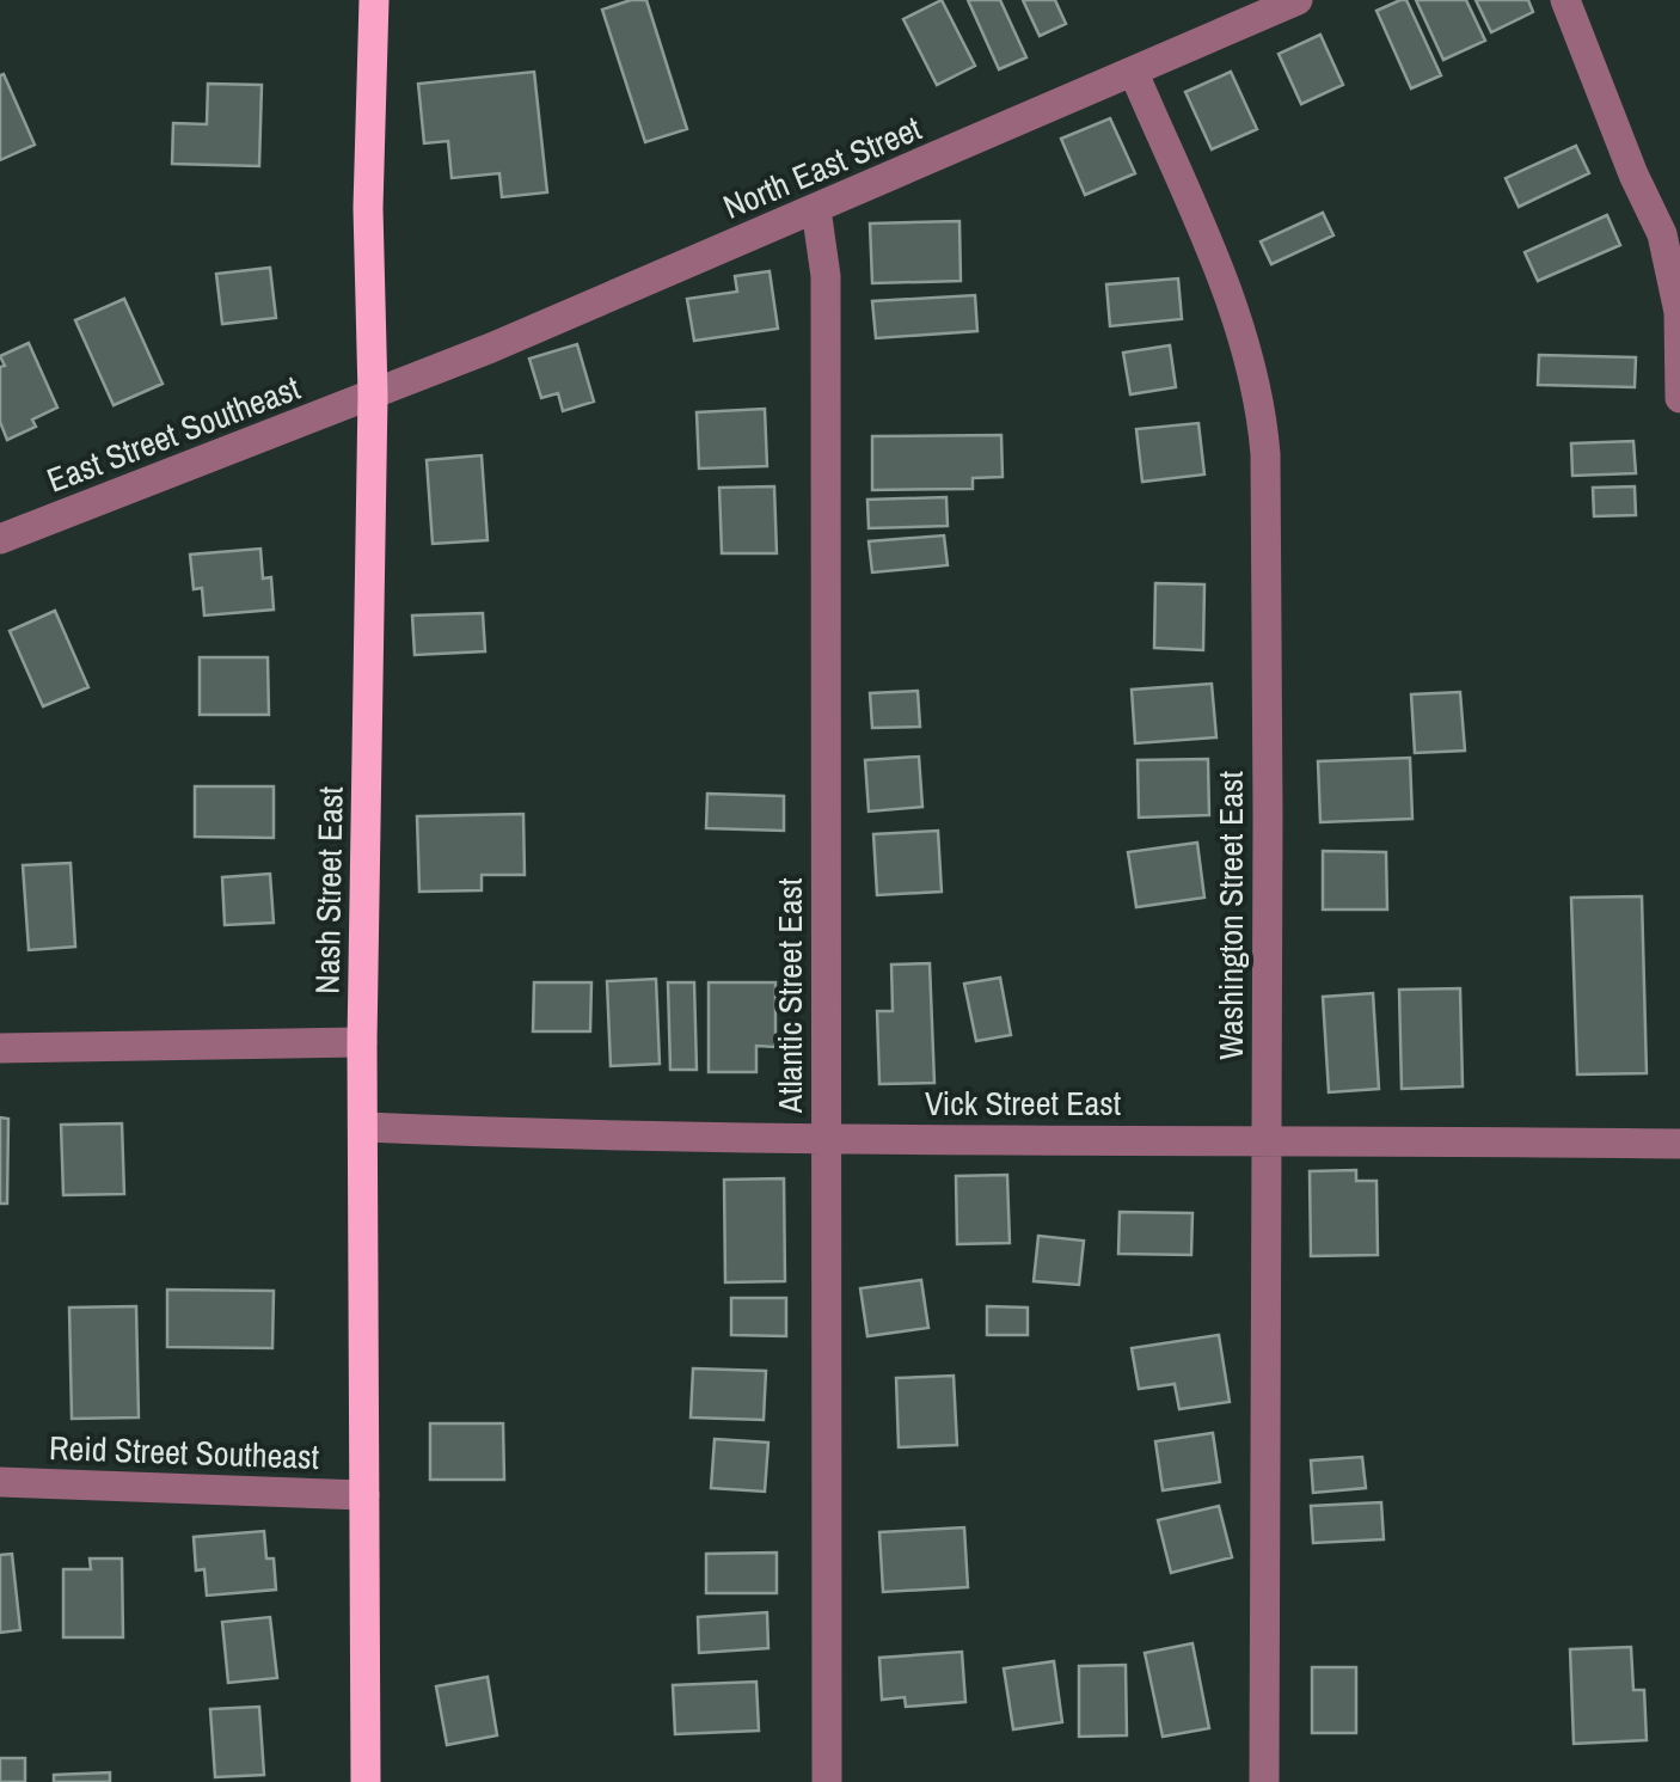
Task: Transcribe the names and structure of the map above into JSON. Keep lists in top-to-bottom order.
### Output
{
  "streets": {
    "main road": ["Nash Street East"],
    "street": [
      "North East Street",
      "East Street Southeast",
      "Washington Street East",
      "Atlantic Street East",
      "Vick Street East",
      "Reid Street Southeast"
    ]
  },
  "crossings": [
    ["North East Street", "East Street Southeast"],
    ["North East Street", "Nash Street East"],
    ["North East Street", "Washington Street East"],
    ["North East Street", "Atlantic Street East"],
    ["East Street Southeast", "Nash Street East"],
    ["Nash Street East", "Vick Street East"],
    ["Nash Street East", "Reid Street Southeast"],
    ["Washington Street East", "Vick Street East"],
    ["Atlantic Street East", "Vick Street East"]
  ]
}
